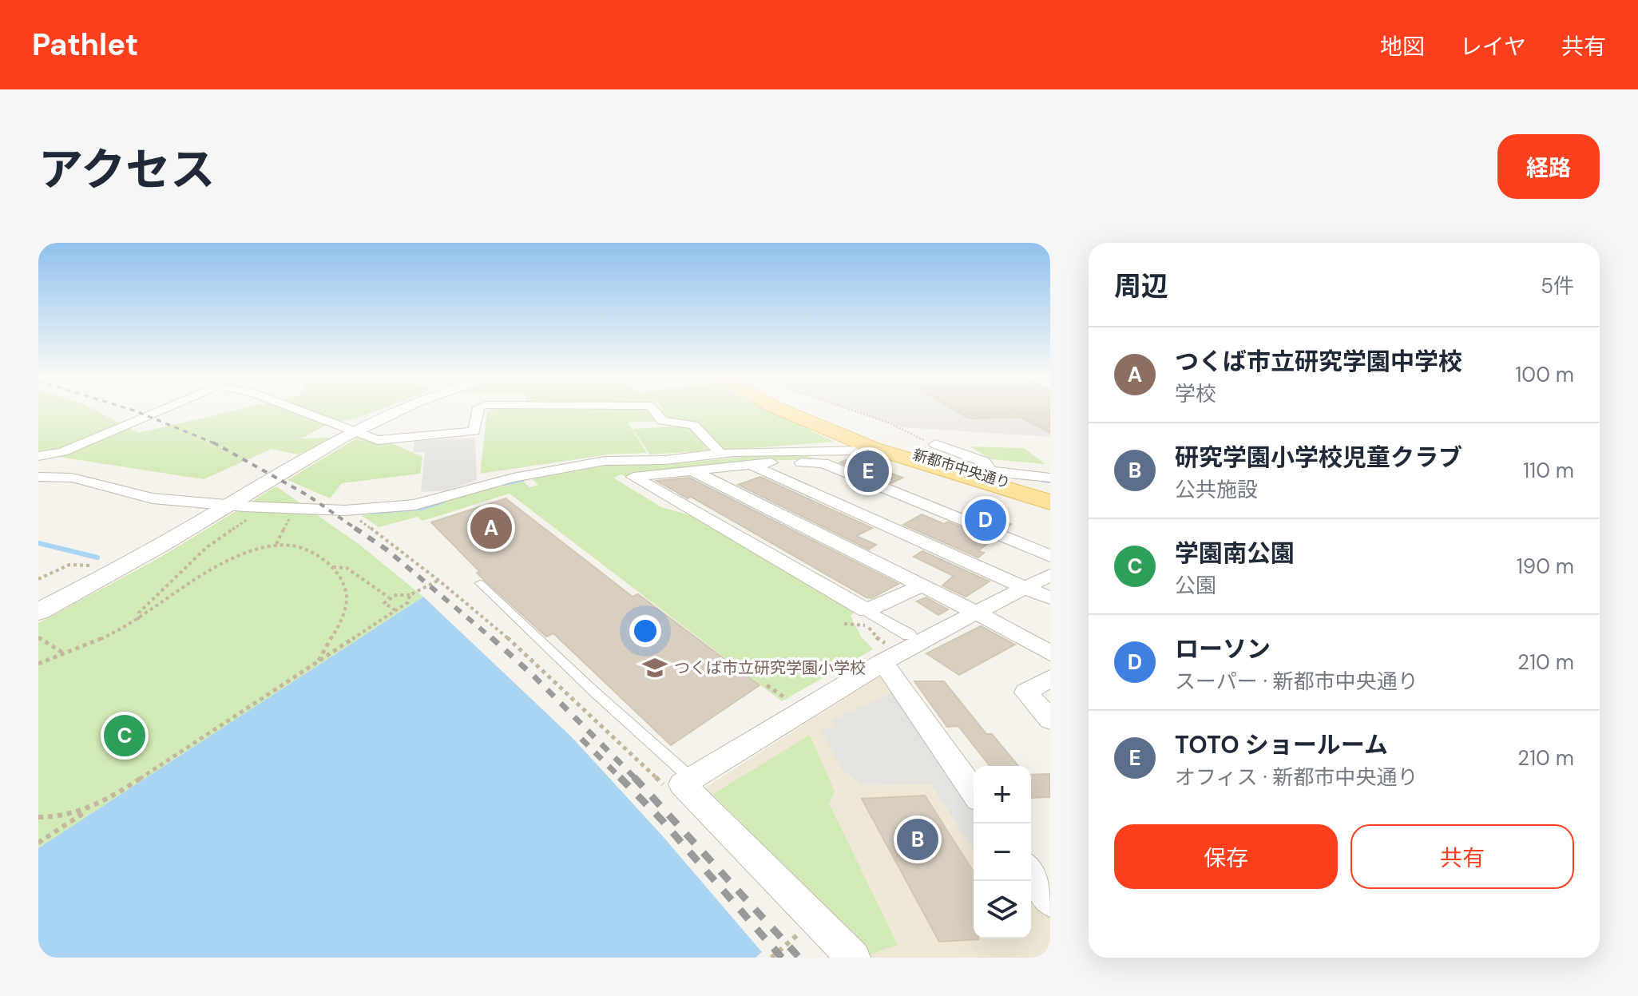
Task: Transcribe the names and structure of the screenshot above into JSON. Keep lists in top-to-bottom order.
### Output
{
  "streets": {
    "main road": ["新都市中央通り"]
  },
  "places": {
    "school or university": ["つくば市立研究学園小学校"]
  },
  "page": {
    "header": "Pathlet",
    "nav": ["地図", "レイヤ", "共有"],
    "title": "アクセス",
    "buttons": [
      "経路",
      ["保存", "共有"]
    ],
    "heading": ["周辺", "5件"],
    "list": [
      {
        "mark": "A",
        "name": "つくば市立研究学園中学校",
        "note": "学校",
        "value": "100 m"
      },
      {
        "mark": "B",
        "name": "研究学園小学校児童クラブ",
        "note": "公共施設",
        "value": "110 m"
      },
      {
        "mark": "C",
        "name": "学園南公園",
        "note": "公園",
        "value": "190 m"
      },
      {
        "mark": "D",
        "name": "ローソン",
        "note": "スーパー · 新都市中央通り",
        "value": "210 m"
      },
      {
        "mark": "E",
        "name": "TOTO ショールーム",
        "note": "オフィス · 新都市中央通り",
        "value": "210 m"
      }
    ],
    "pins": [
      "E",
      "D",
      "A",
      "C",
      "B"
    ],
    "map_buttons": ["+", "−"]
  }
}
